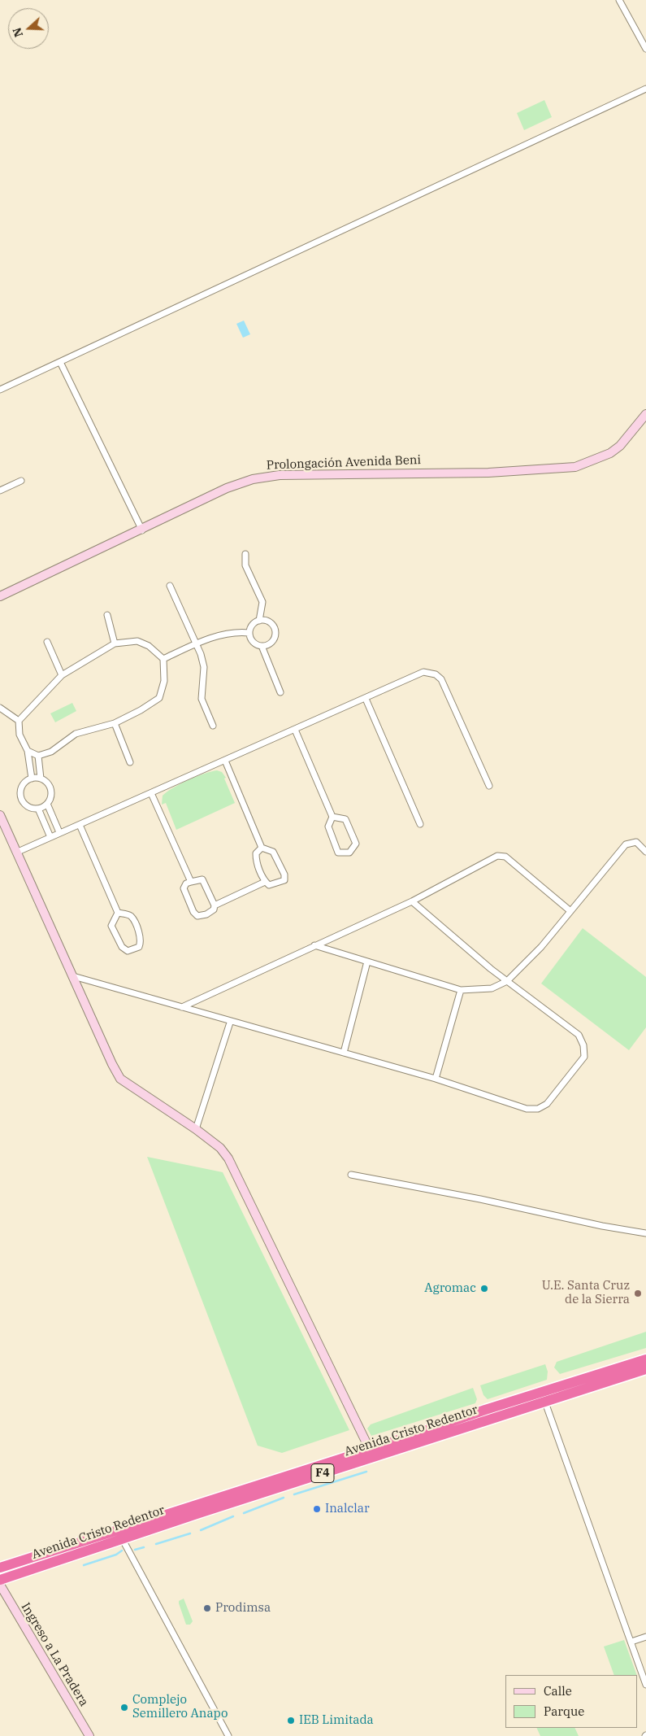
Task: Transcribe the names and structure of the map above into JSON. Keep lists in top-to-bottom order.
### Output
{
  "streets": {
    "highway": ["Avenida Cristo Redentor", "F4"],
    "street": ["Prolongación Avenida Beni", "Ingreso a La Pradera"]
  },
  "places": [
    "Agromac",
    "U.E. Santa Cruz de la Sierra",
    "Inalclar",
    "Prodimsa",
    "Complejo Semillero Anapo",
    "IEB Limitada"
  ],
  "legend": ["Calle", "Parque"],
  "north": "left"
}
